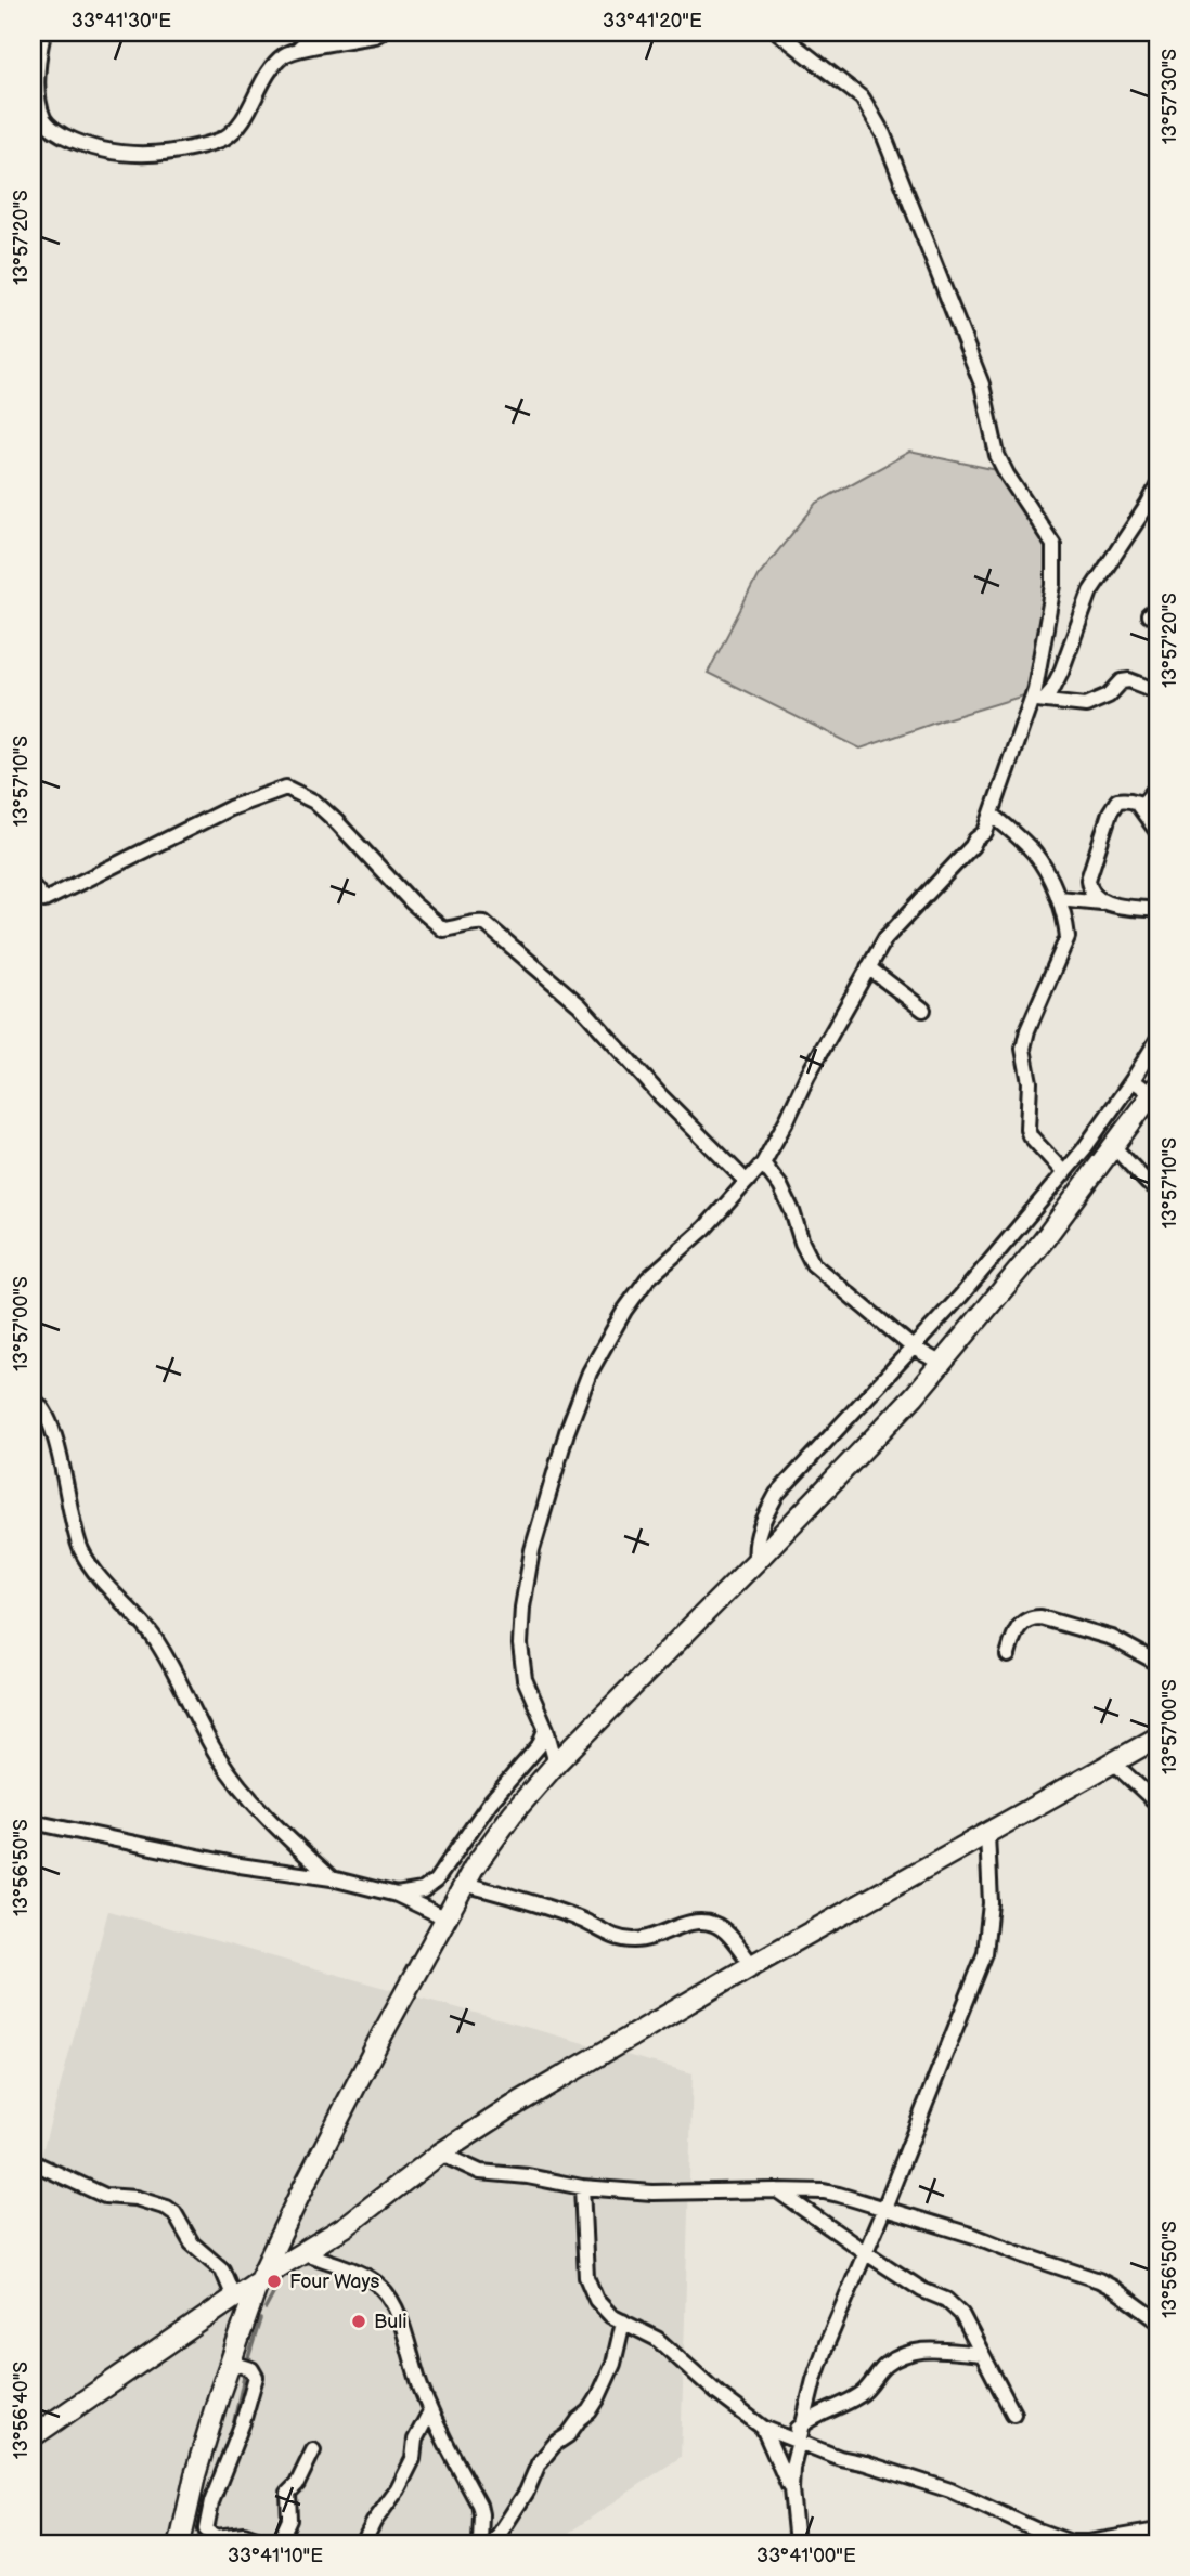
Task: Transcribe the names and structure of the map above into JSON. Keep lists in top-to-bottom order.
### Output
{
  "places": ["Four Ways", "Buli"],
  "coordinates": [
    "33°41'30\"E",
    "33°41'20\"E",
    "13°57'30\"S",
    "13°57'20\"S",
    "13°57'10\"S",
    "13°57'00\"S",
    "13°56'50\"S",
    "13°56'40\"S",
    "33°41'10\"E",
    "33°41'00\"E"
  ]
}
